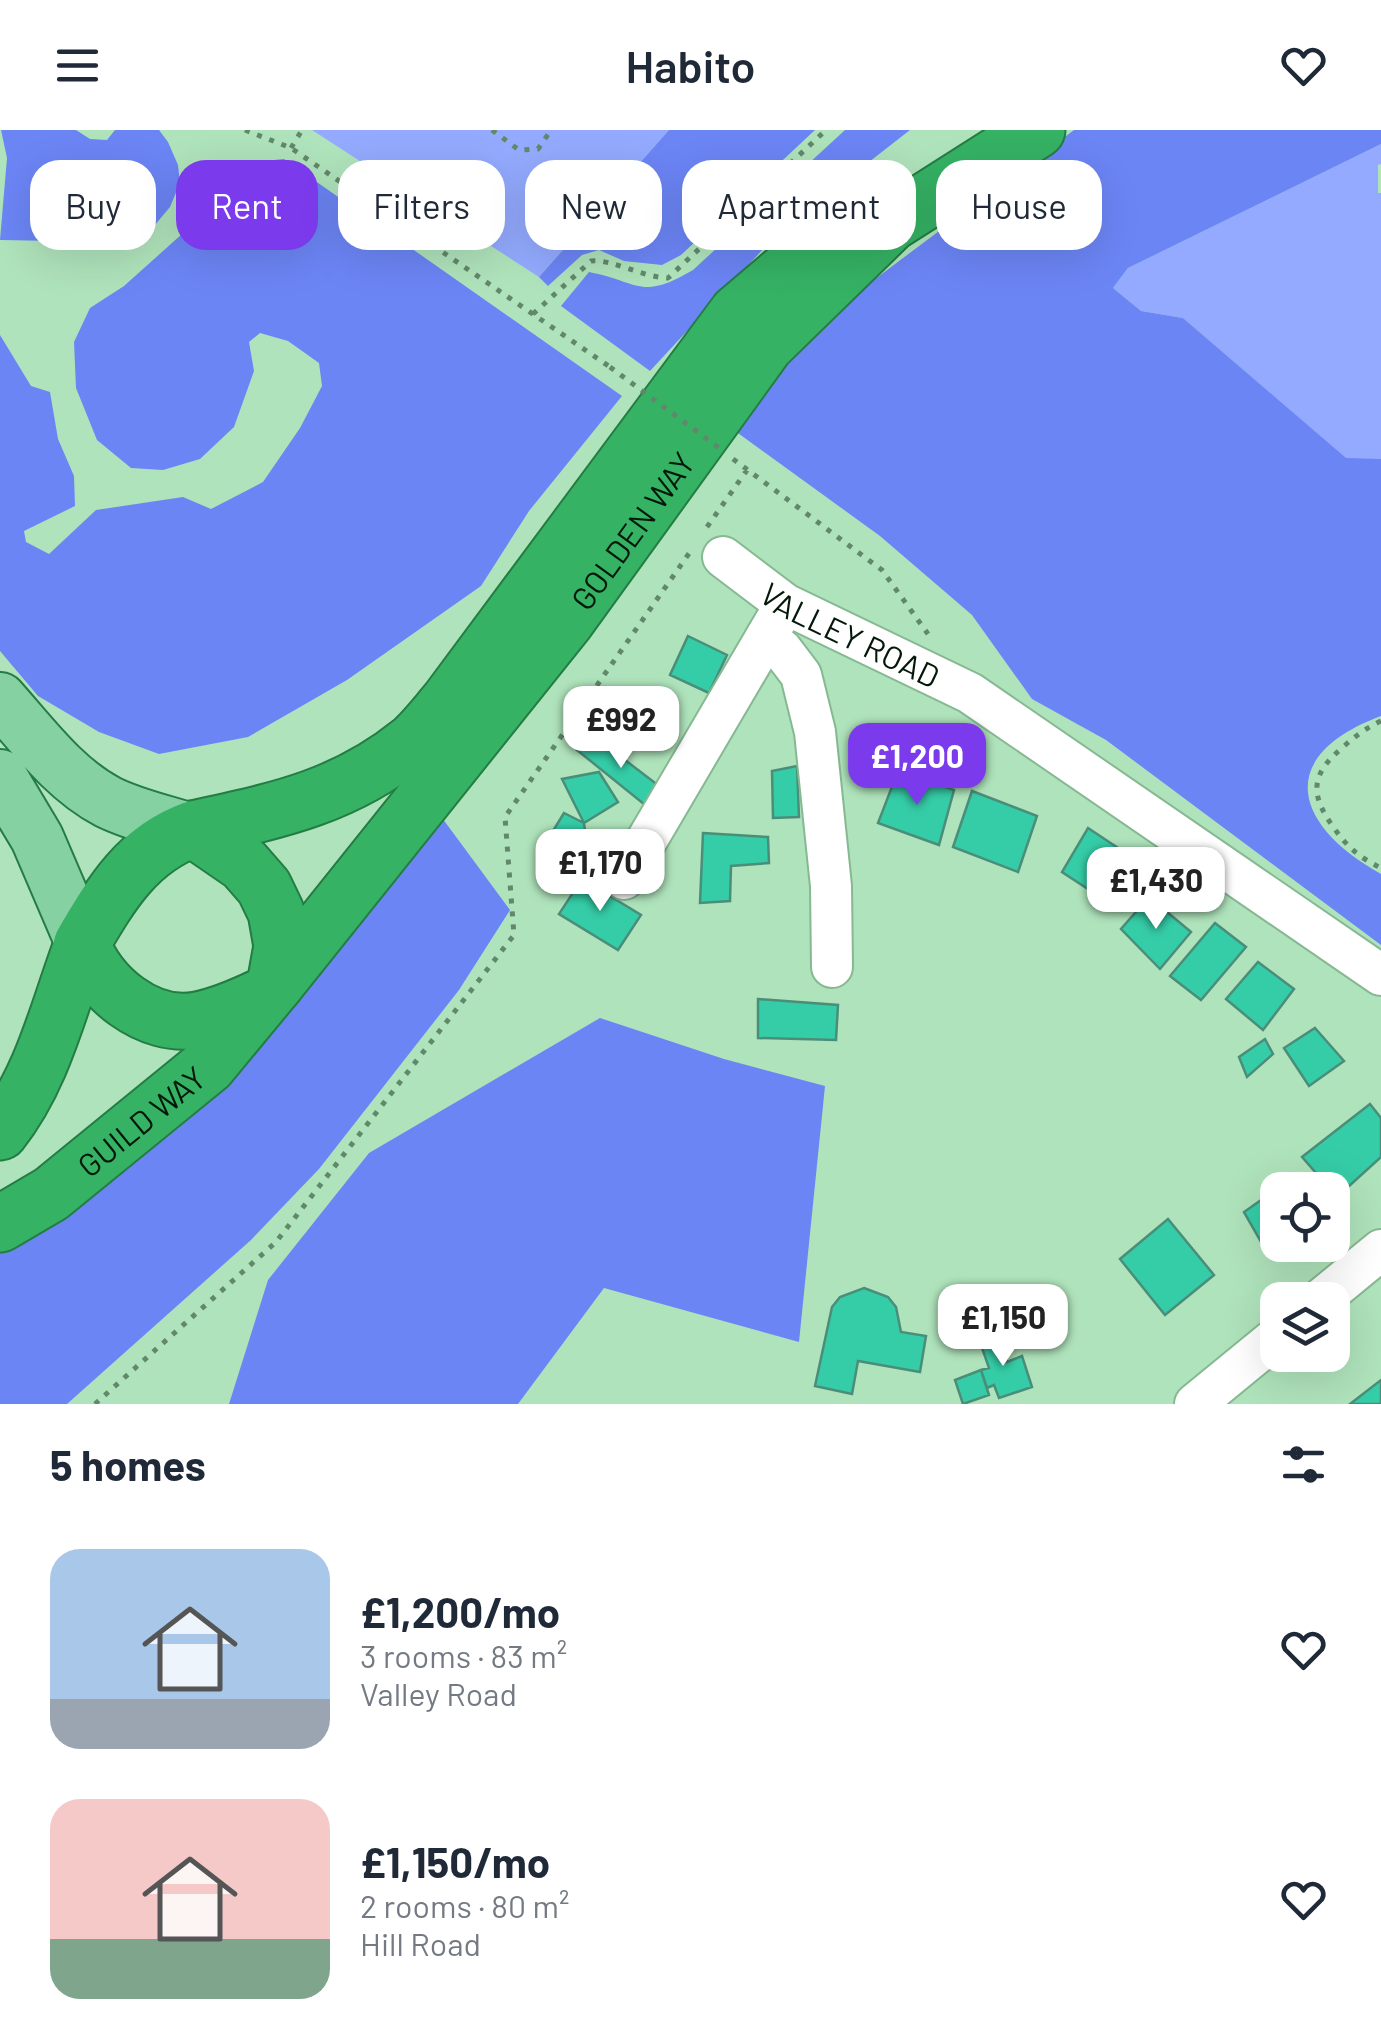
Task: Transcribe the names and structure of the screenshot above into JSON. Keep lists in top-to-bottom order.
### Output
{
  "streets": {
    "highway": ["GOLDEN WAY", "GUILD WAY"],
    "street": ["VALLEY ROAD"]
  },
  "crossings": [
    ["GOLDEN WAY", "GUILD WAY"]
  ],
  "page": {
    "header": "Habito",
    "chip": [
      "Buy",
      "Rent",
      "Filters",
      "New",
      "Apartment",
      "House"
    ],
    "price": [
      "£992",
      "£1,200",
      "£1,170",
      "£1,430",
      "£1,150"
    ],
    "heading": "5 homes",
    "list": [
      {
        "name": "£1,200/mo",
        "note": "3 rooms · 83 m² · Valley Road"
      },
      {
        "name": "£1,150/mo",
        "note": "2 rooms · 80 m² · Hill Road"
      }
    ]
  }
}
